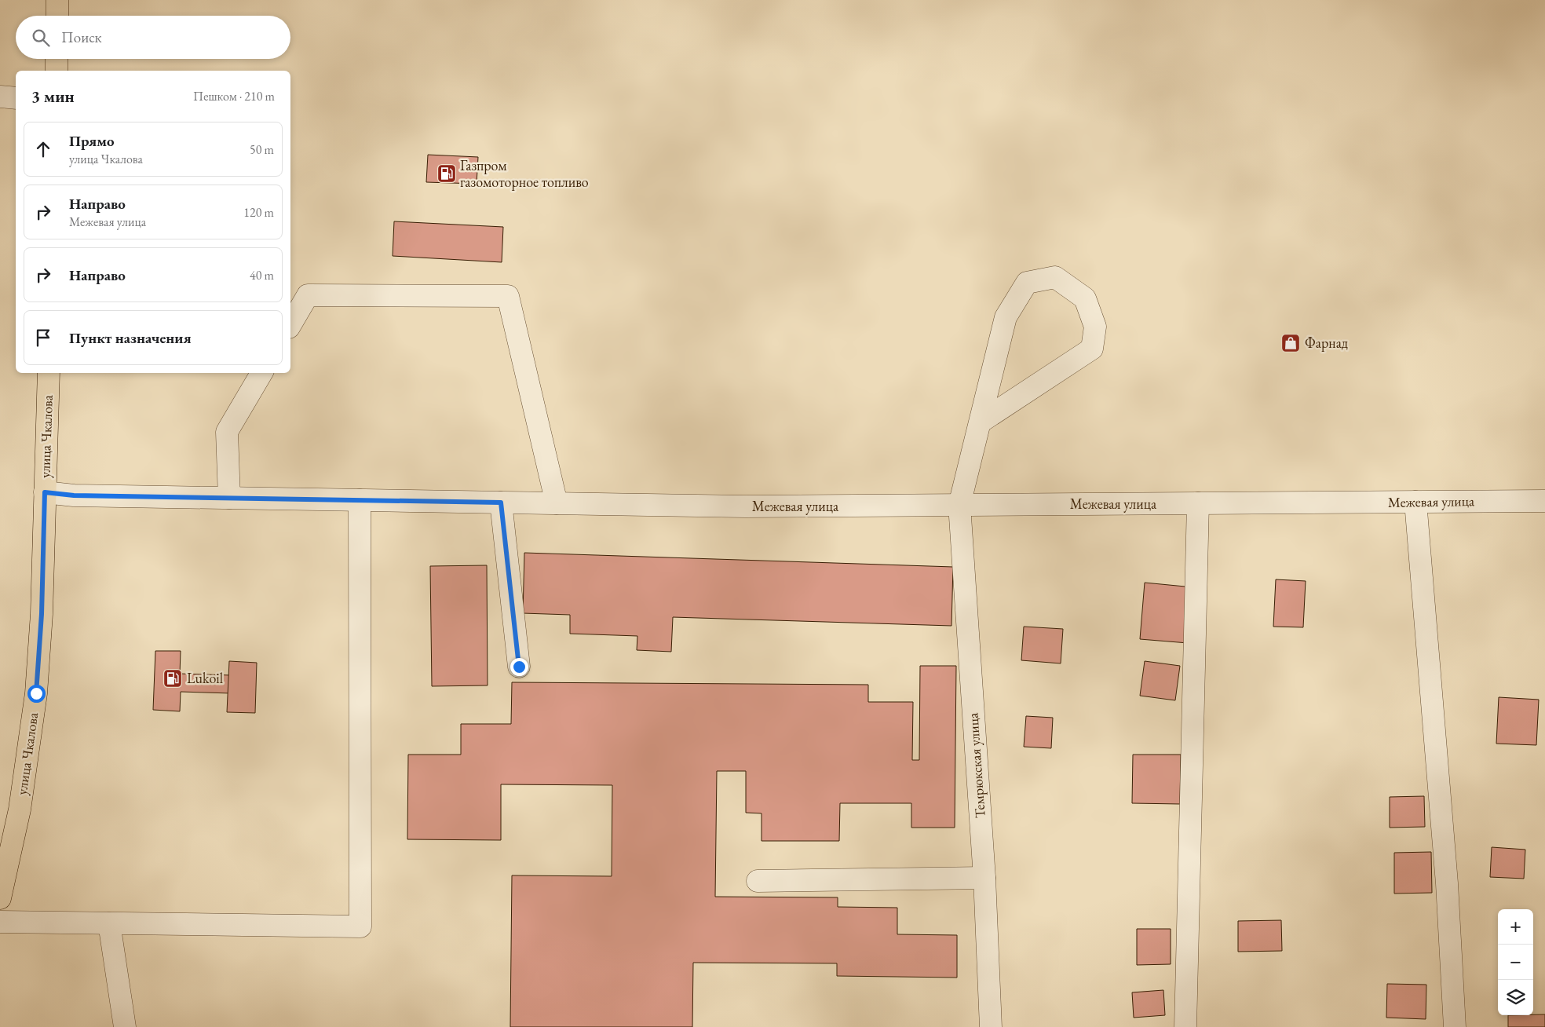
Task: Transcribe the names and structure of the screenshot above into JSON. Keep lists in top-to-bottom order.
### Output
{
  "streets": {
    "main road": ["улица Чкалова"],
    "street": ["Межевая улица", "Темрюкская улица"]
  },
  "crossings": [
    ["улица Чкалова", "Межевая улица"],
    ["Межевая улица", "Темрюкская улица"]
  ],
  "places": {
    "fuel station": ["Газпром газомоторное топливо", "Lukoil"],
    "shop": ["Фарнад"]
  },
  "page": {
    "search": "Поиск",
    "heading": ["3 мин", "Пешком · 210 m"],
    "list": [
      ["Прямо", "улица Чкалова", "50 m"],
      ["Направо", "Межевая улица", "120 m"],
      ["Направо", "40 m"],
      "Пункт назначения"
    ],
    "map_buttons": ["+", "−"]
  }
}
